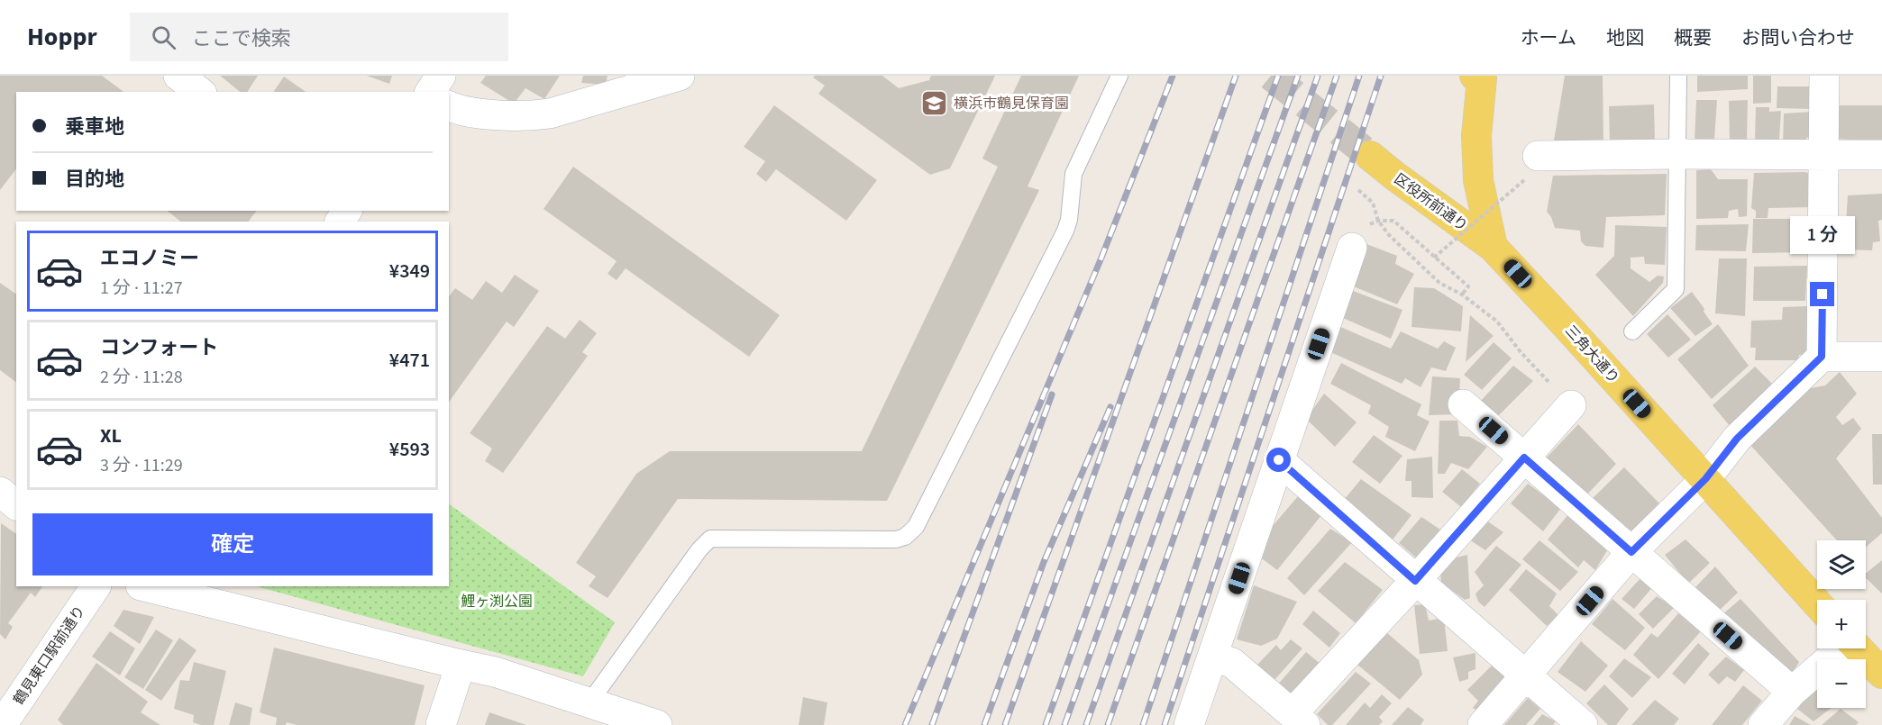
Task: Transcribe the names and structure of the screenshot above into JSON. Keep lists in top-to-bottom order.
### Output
{
  "streets": {
    "main road": ["区役所前通り", "三角大通り"],
    "street": ["鶴見東口駅前通り"]
  },
  "crossings": [
    ["区役所前通り", "三角大通り"]
  ],
  "parks": ["鯉ヶ渕公園"],
  "places": {
    "school or university": ["横浜市鶴見保育園"]
  },
  "page": {
    "header": "Hoppr",
    "search": "ここで検索",
    "nav": [
      "ホーム",
      "地図",
      "概要",
      "お問い合わせ"
    ],
    "banner": ["乗車地", "目的地"],
    "bubble": "1 分",
    "list": [
      {
        "name": "エコノミー",
        "note": "1 分 · 11:27",
        "value": "¥349"
      },
      {
        "name": "コンフォート",
        "note": "2 分 · 11:28",
        "value": "¥471"
      },
      {
        "name": "XL",
        "note": "3 分 · 11:29",
        "value": "¥593"
      }
    ],
    "buttons": "確定",
    "map_buttons": ["+", "−"]
  }
}
